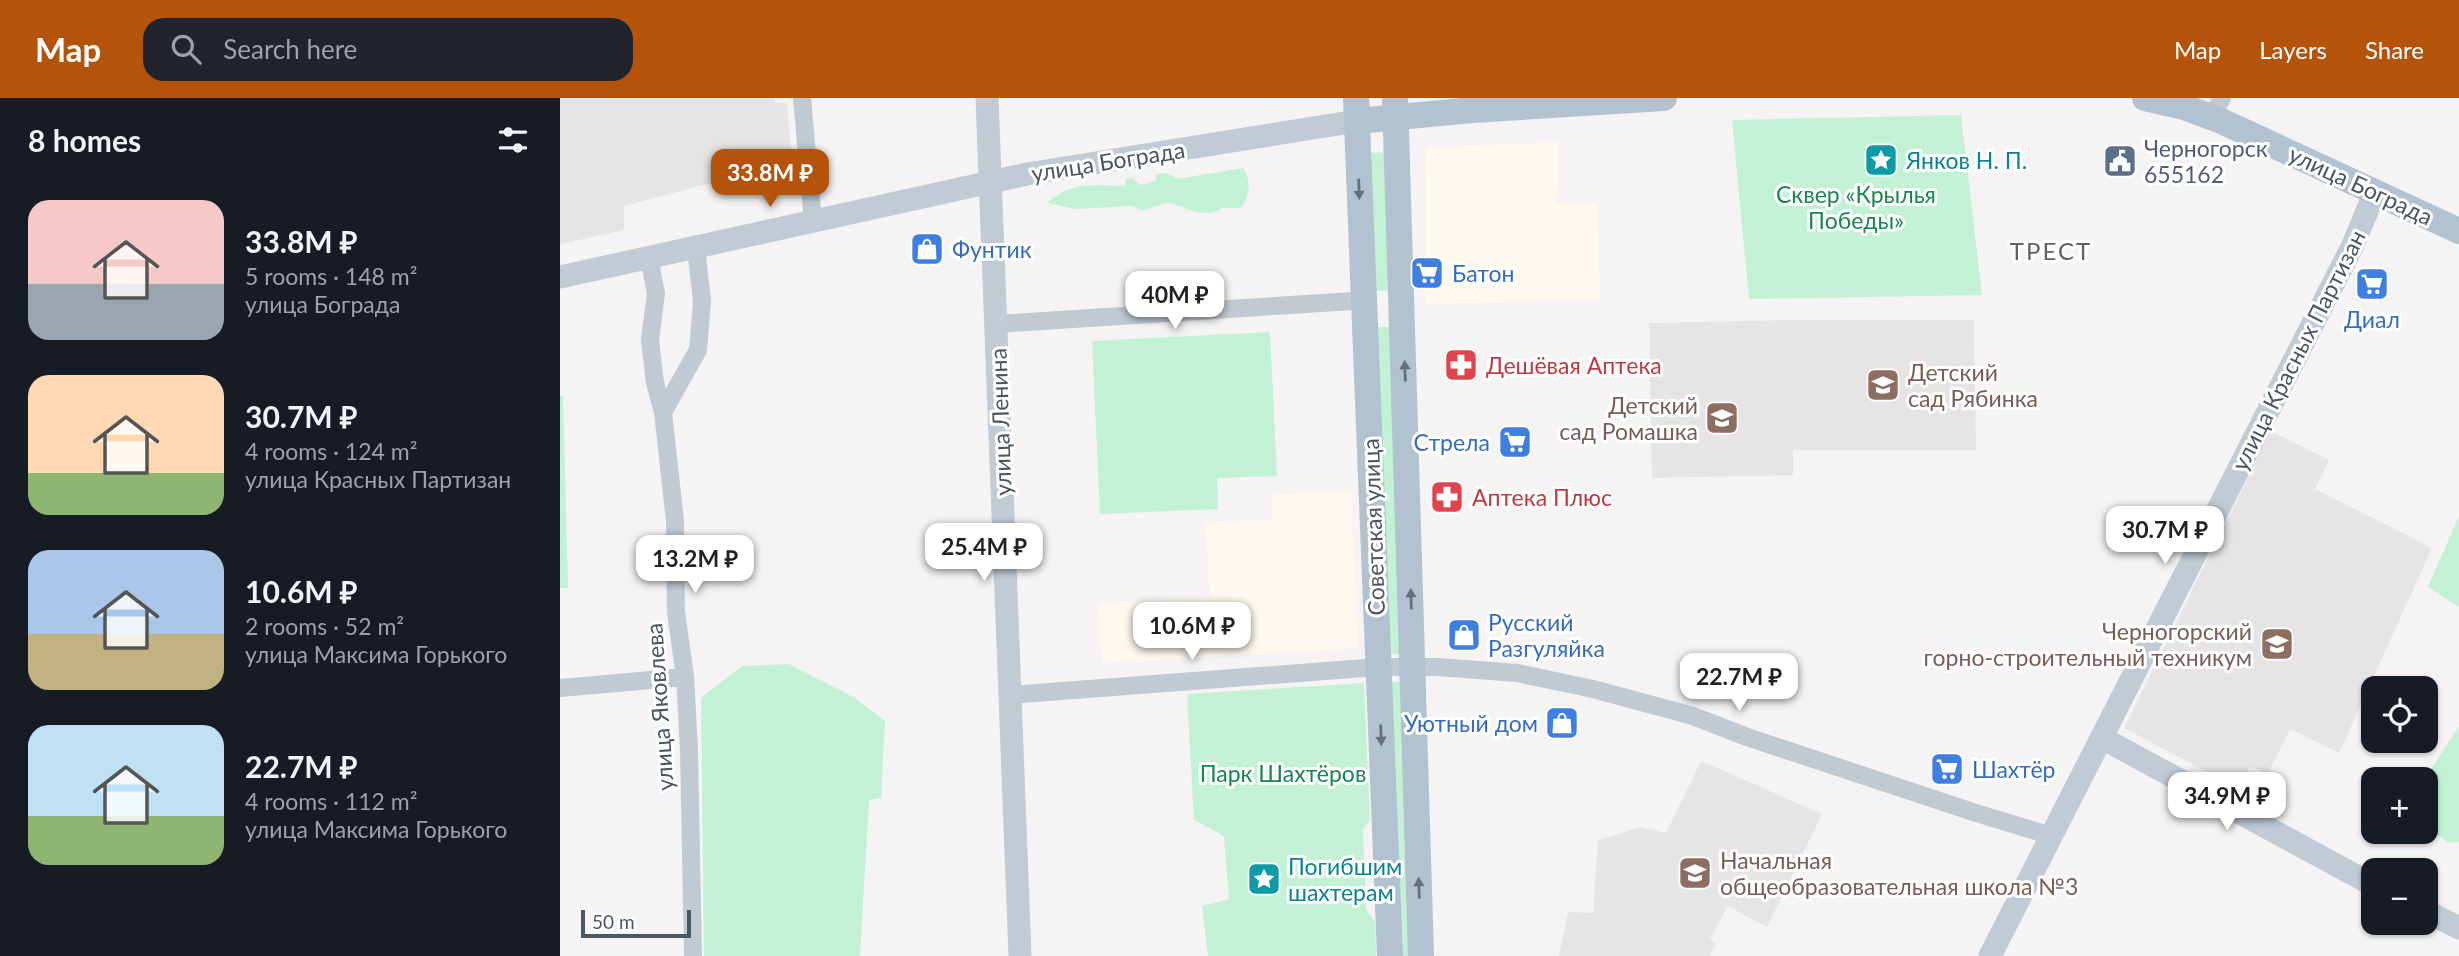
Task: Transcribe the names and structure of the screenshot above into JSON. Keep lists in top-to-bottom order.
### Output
{
  "streets": {
    "main road": [
      "улица Бограда",
      "улица Красных Партизан",
      "улица Ленина",
      "Советская улица"
    ],
    "street": ["улица Яковлева"]
  },
  "crossings": [
    ["улица Бограда", "улица Красных Партизан"],
    ["улица Бограда", "улица Ленина"],
    ["улица Бограда", "Советская улица"],
    ["улица Бограда", "улица Яковлева"]
  ],
  "districts": ["ТРЕСТ"],
  "parks": ["Сквер «Крылья Победы»", "Парк Шахтёров"],
  "places": {
    "place": ["Янков Н. П.", "Погибшим шахтерам"],
    "public building": ["Черногорск 655162"],
    "shop": ["Фунтик", "Русский Разгуляйка", "Уютный дом"],
    "supermarket": [
      "Батон",
      "Диал",
      "Стрела",
      "Шахтёр"
    ],
    "pharmacy": ["Дешёвая Аптека", "Аптека Плюс"],
    "school or university": [
      "Детский сад Рябинка",
      "Детский сад Ромашка",
      "Черногорский горно-строительный техникум",
      "Начальная общеобразовательная школа №3"
    ]
  },
  "scale_bar": "50 m",
  "page": {
    "header": "Map",
    "search": "Search here",
    "nav": ["Map", "Layers", "Share"],
    "heading": "8 homes",
    "price": [
      "33.8M ₽",
      "40M ₽",
      "30.7M ₽",
      "25.4M ₽",
      "13.2M ₽",
      "10.6M ₽",
      "22.7M ₽",
      "34.9M ₽"
    ],
    "list": [
      {
        "name": "33.8M ₽",
        "note": "5 rooms · 148 m² · улица Бограда"
      },
      {
        "name": "30.7M ₽",
        "note": "4 rooms · 124 m² · улица Красных Партизан"
      },
      {
        "name": "10.6M ₽",
        "note": "2 rooms · 52 m² · улица Максима Горького"
      },
      {
        "name": "22.7M ₽",
        "note": "4 rooms · 112 m² · улица Максима Горького"
      }
    ],
    "map_buttons": ["+", "−"],
    "scale": "50 m"
  }
}
